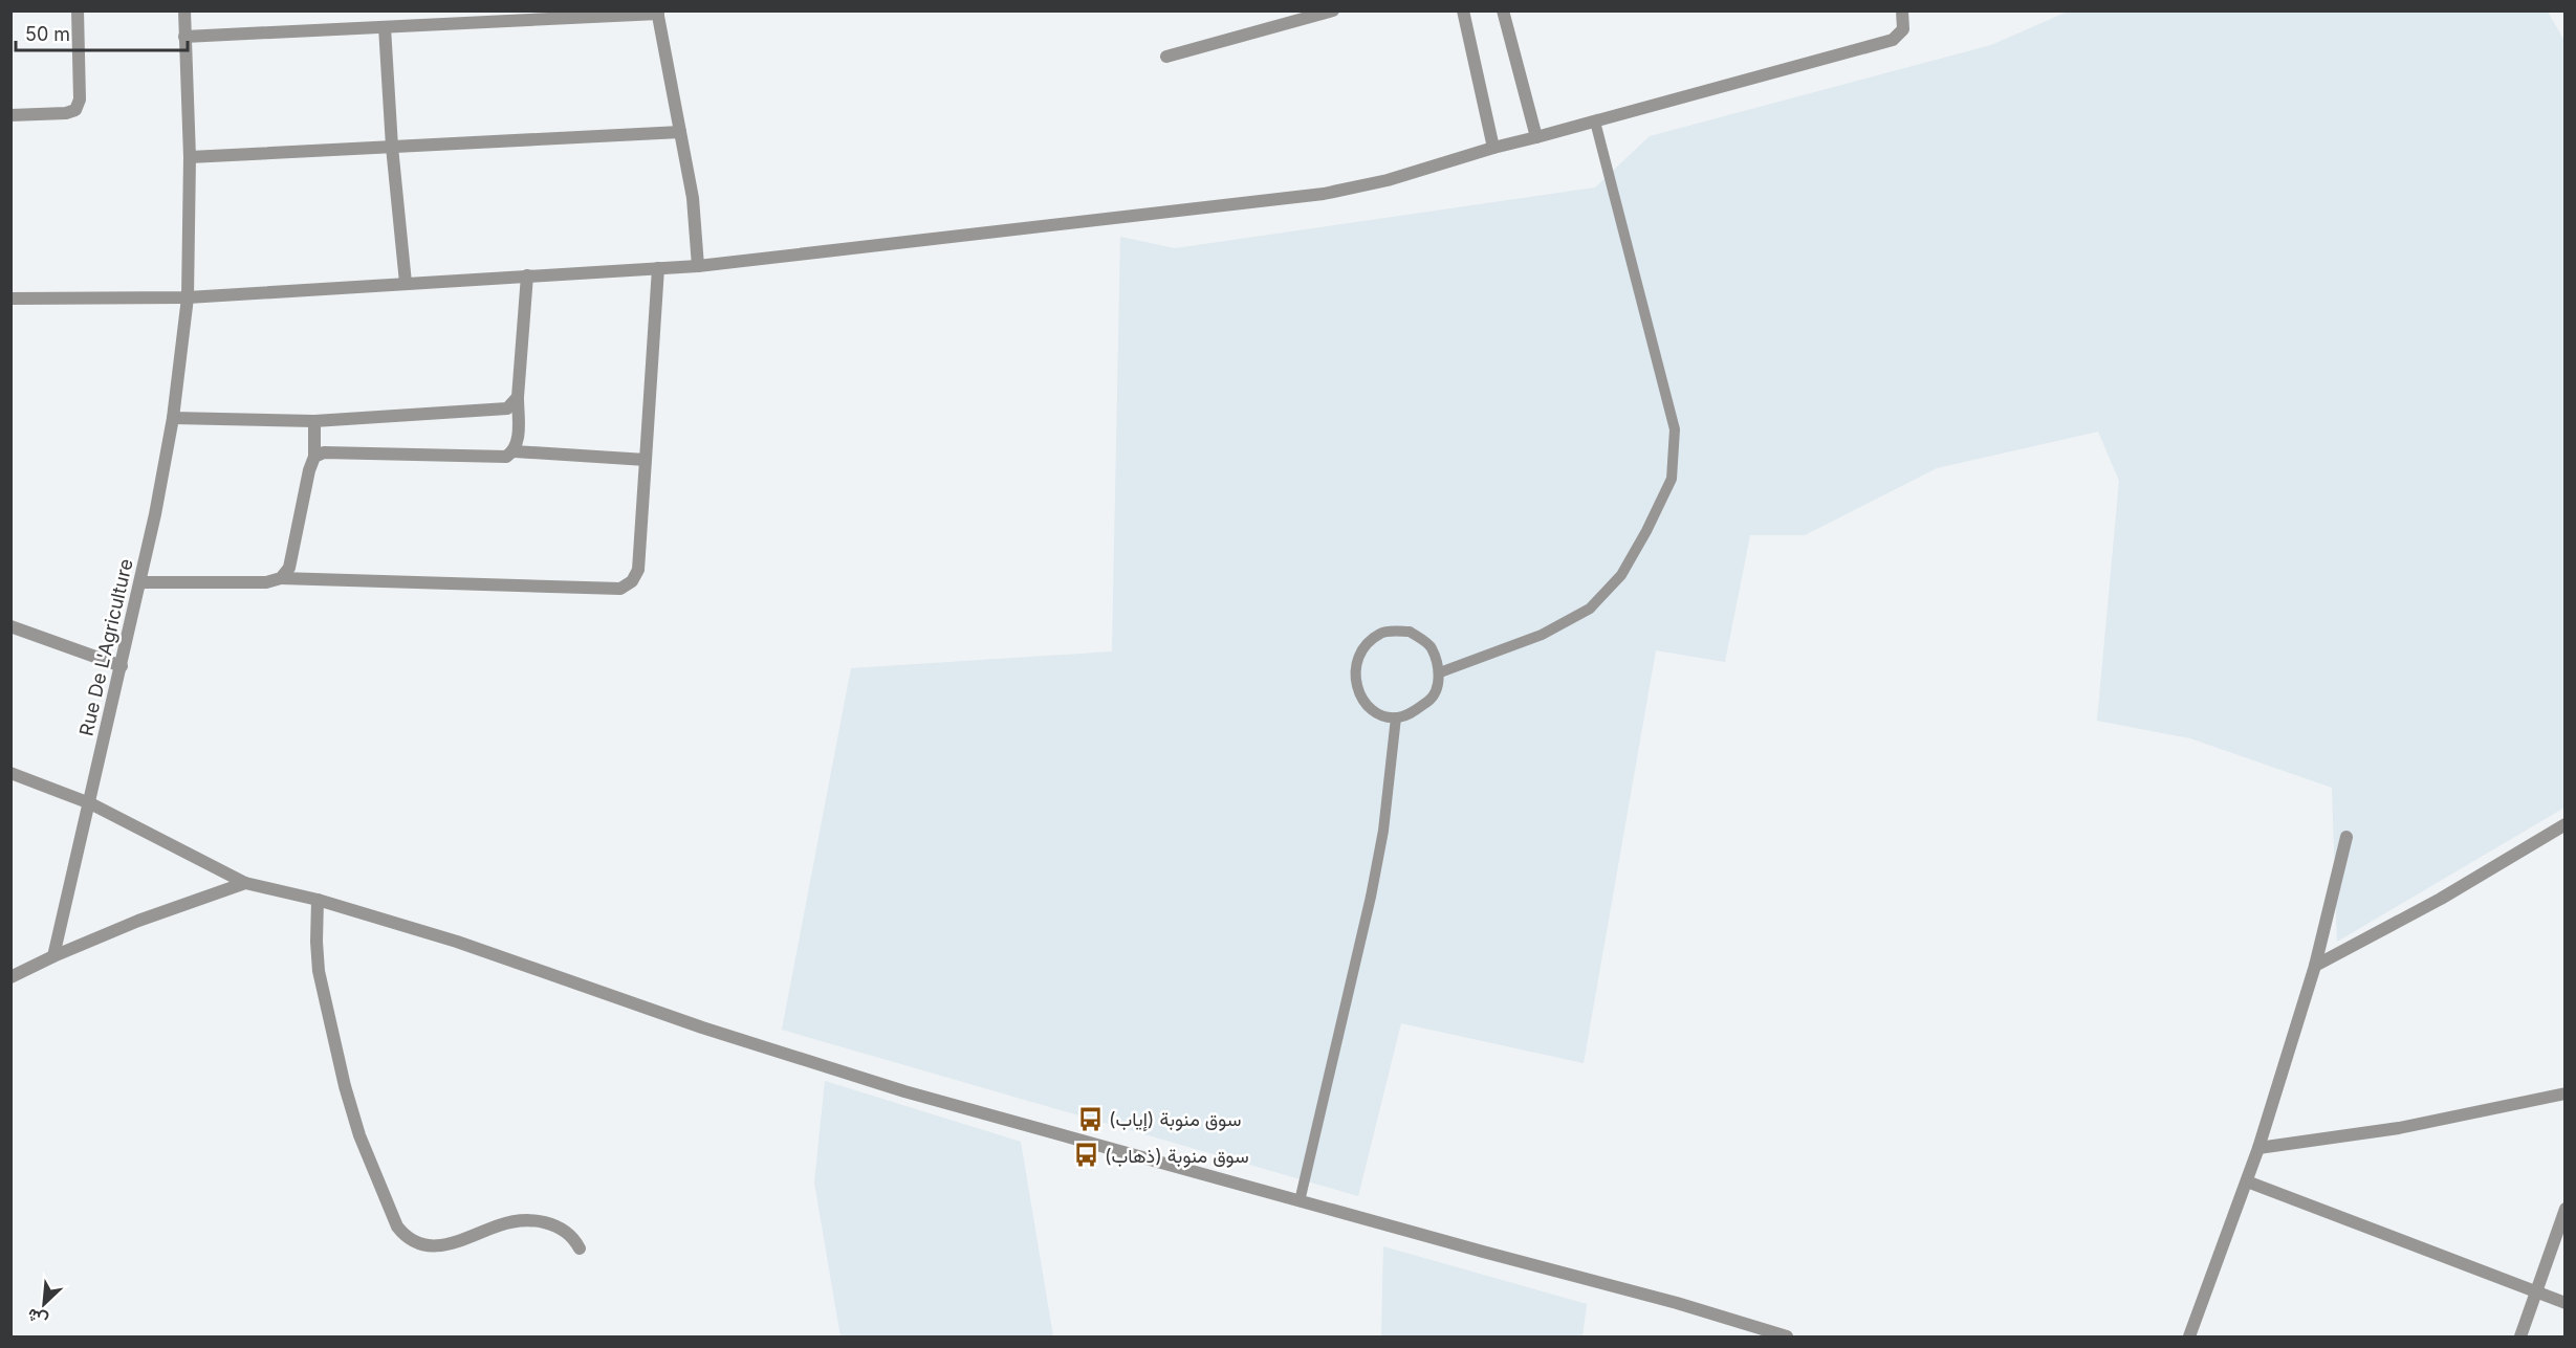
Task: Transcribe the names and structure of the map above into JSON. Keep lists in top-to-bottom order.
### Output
{
  "streets": {
    "street": ["Rue De L'Agriculture"]
  },
  "places": {
    "bus stop": ["سوق منوبة (إياب)", "سوق منوبة (ذهاب)"]
  },
  "scale_bar": "50 m",
  "north": "bottom left"
}
